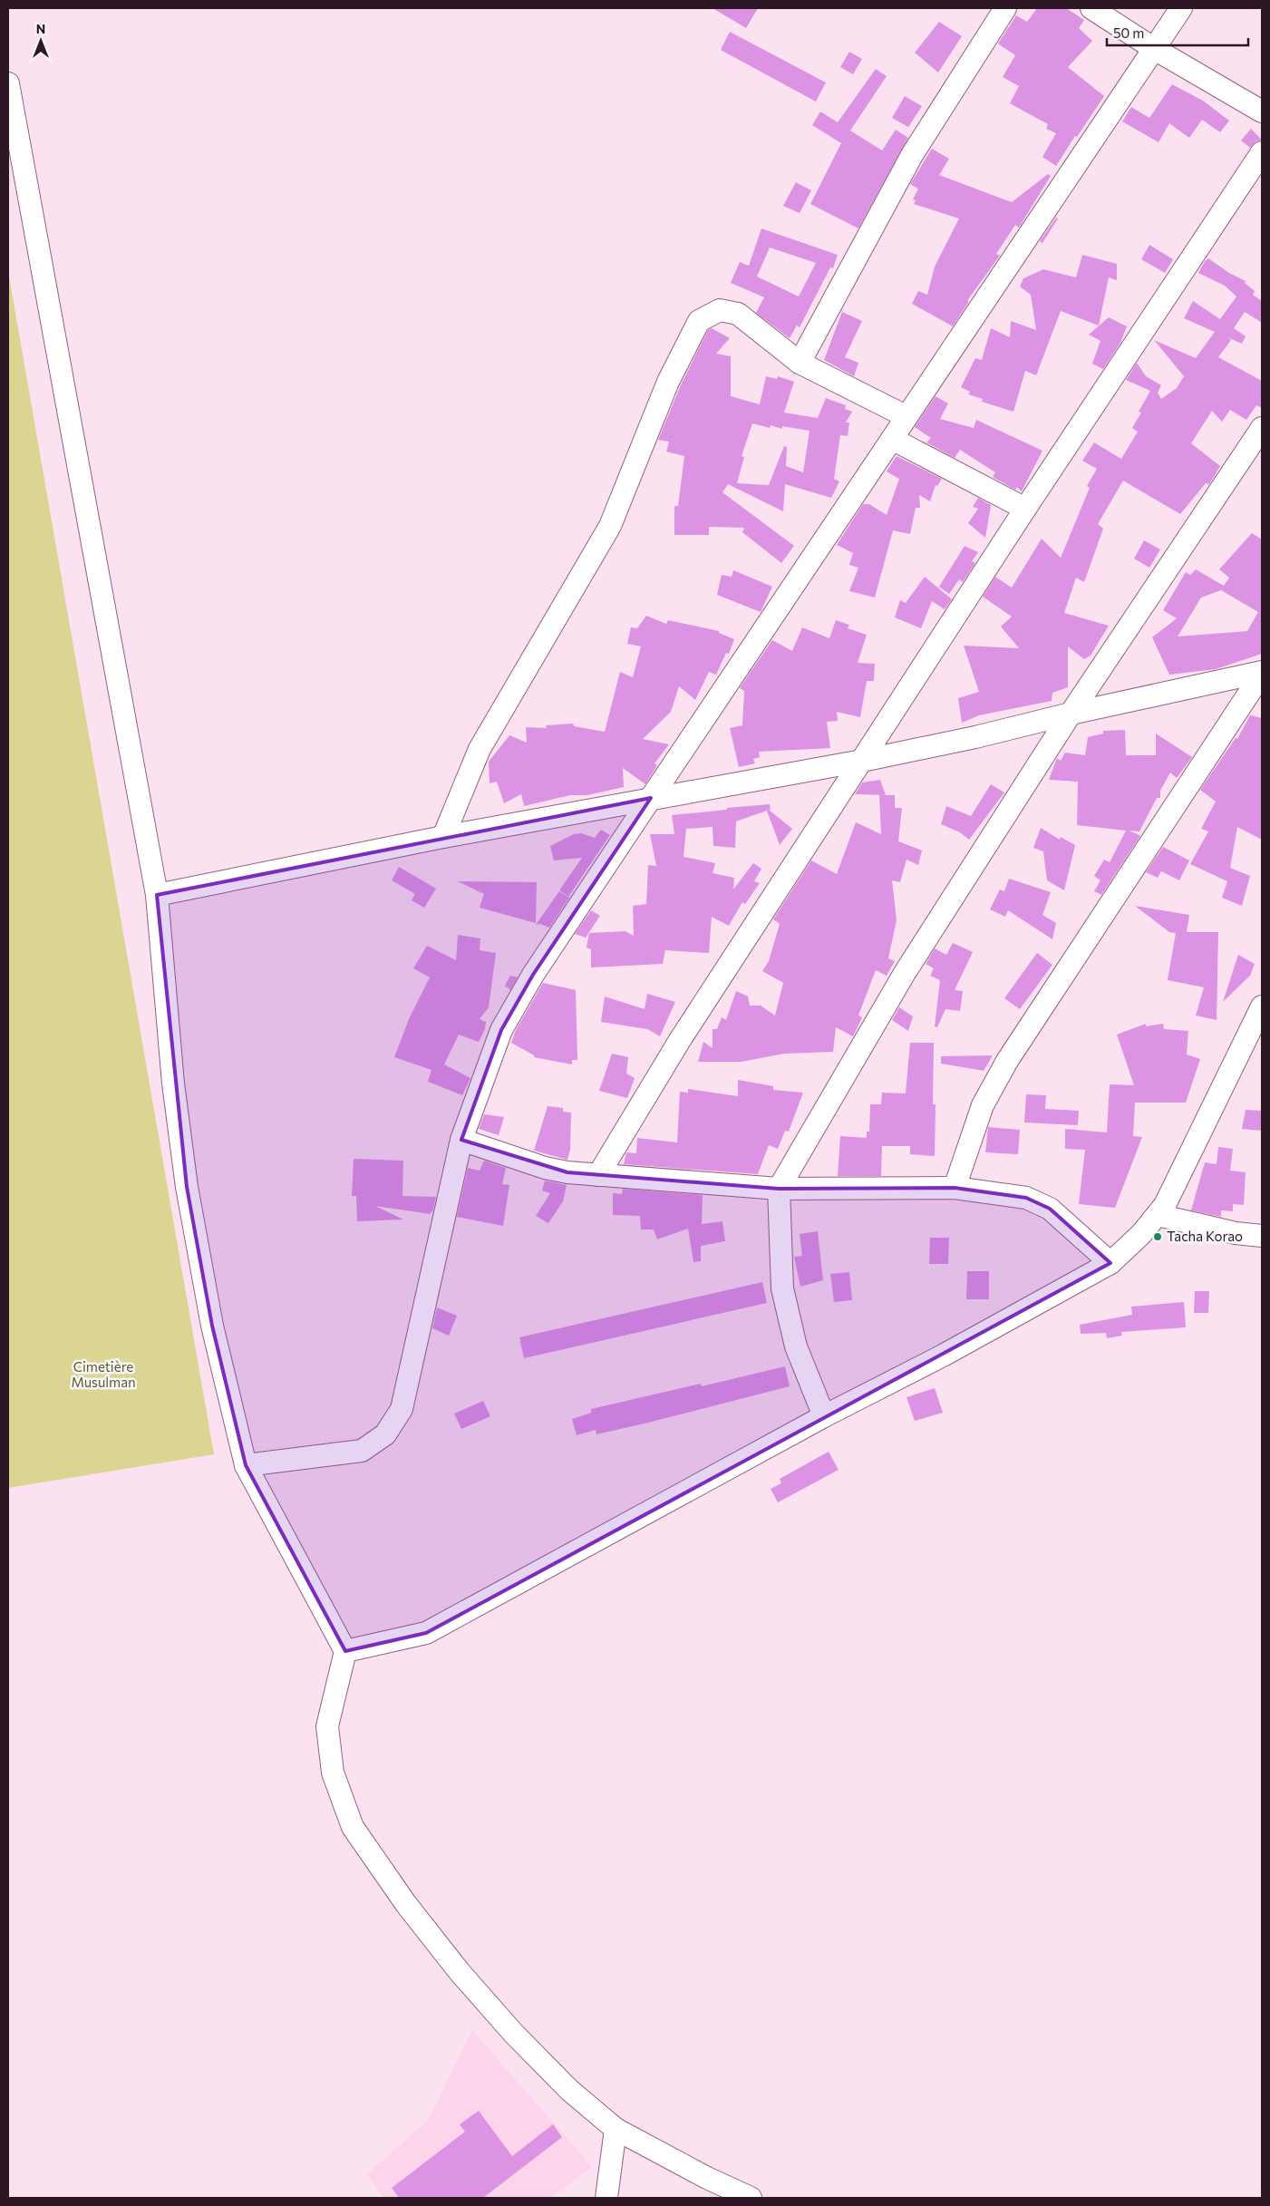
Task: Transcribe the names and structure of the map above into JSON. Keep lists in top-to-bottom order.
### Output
{
  "parks": ["Cimetière Musulman"],
  "places": ["Tacha Korao"],
  "scale_bar": "50 m",
  "north": "top"
}
